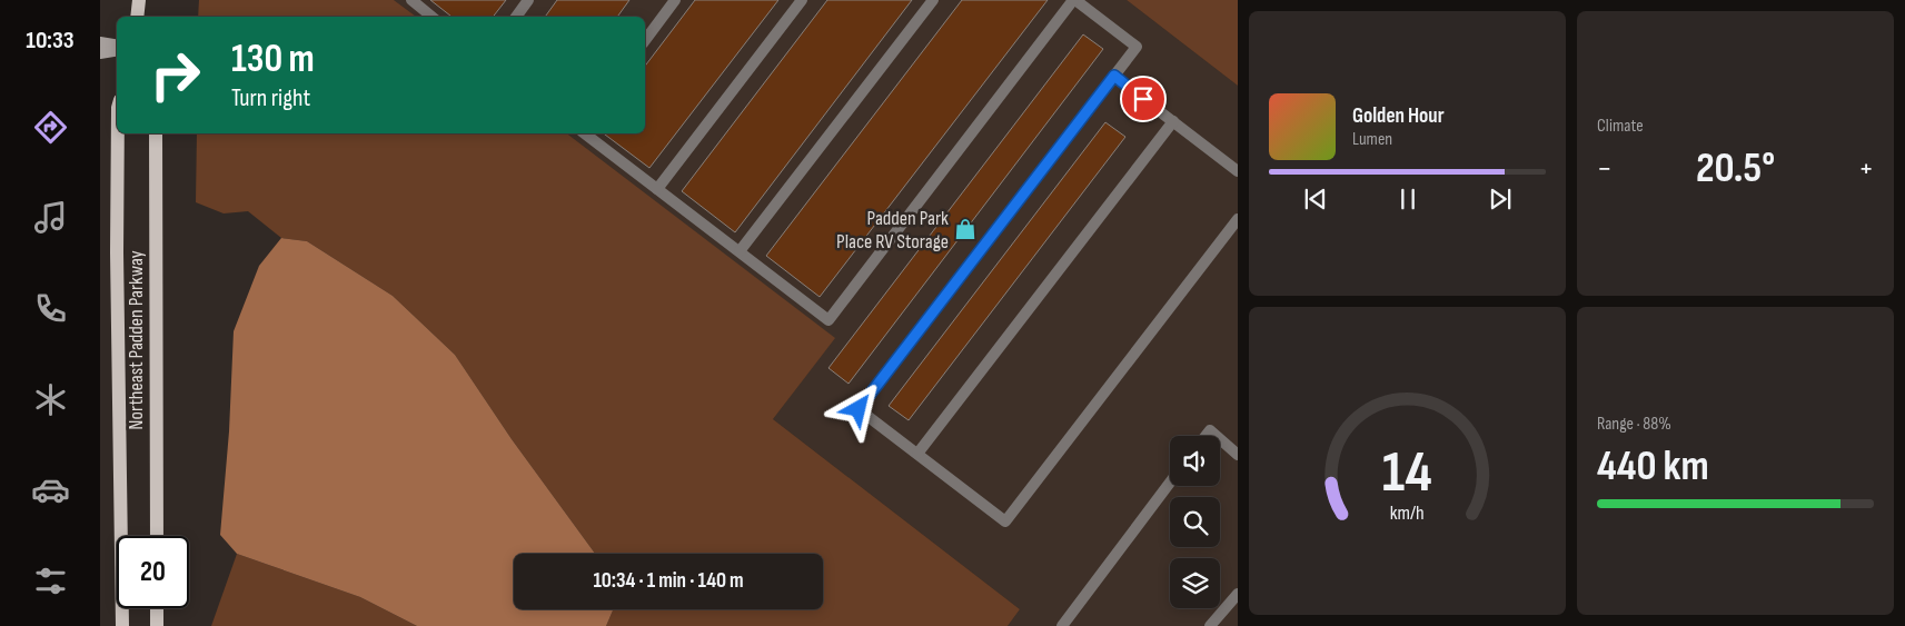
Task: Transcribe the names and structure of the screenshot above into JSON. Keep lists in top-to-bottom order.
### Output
{
  "streets": {
    "main road": ["Northeast Padden Parkway"]
  },
  "places": {
    "shop": ["Padden Park Place RV Storage"]
  },
  "page": {
    "tabs": "10:33",
    "tile": [
      "Climate",
      ["Range · 88%", "440 km"]
    ],
    "turn": ["130 m", "Turn right"],
    "song": ["Golden Hour", "Lumen"],
    "heat": ["−", "20.5°", "+"],
    "limit": "20",
    "trip": "10:34 · 1 min · 140 m",
    "gauge": ["14", "km/h"]
  }
}
